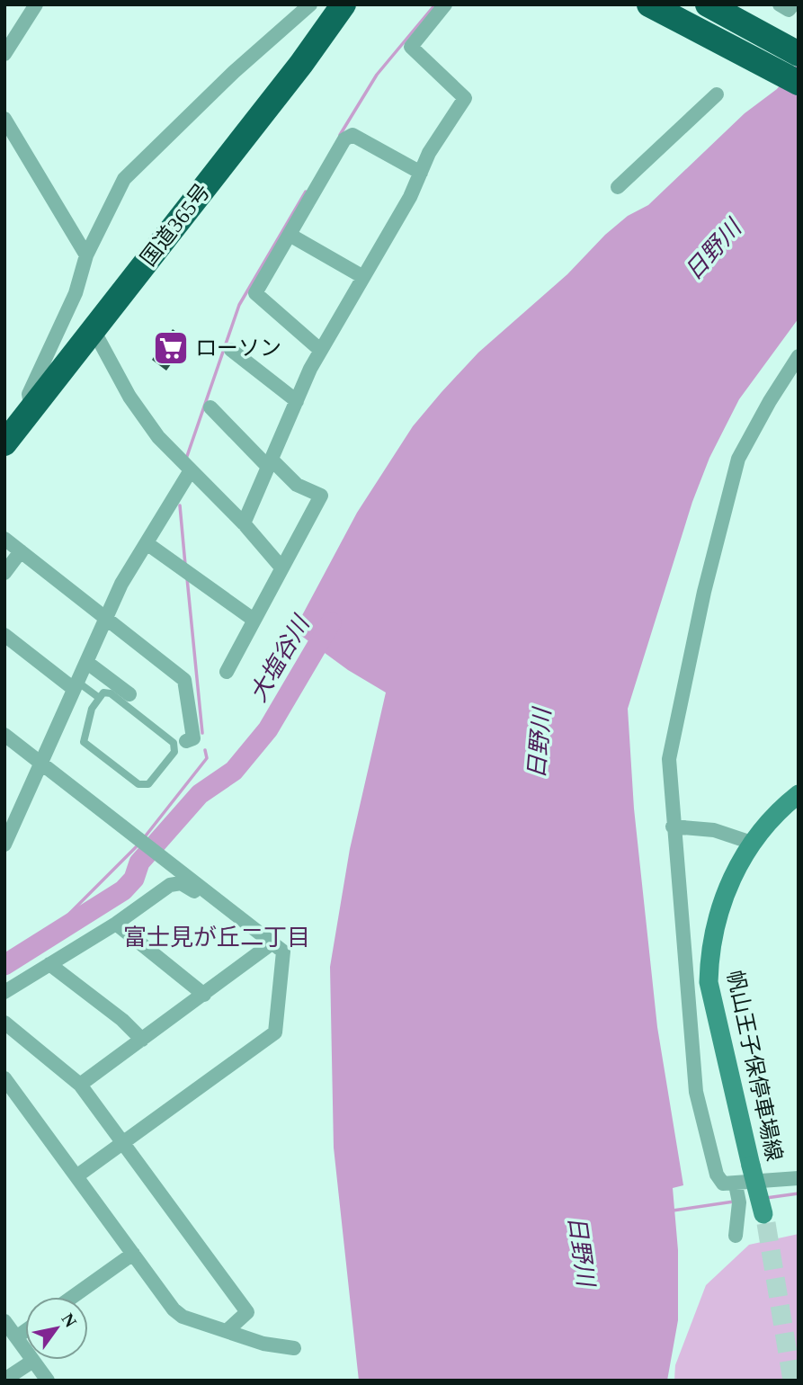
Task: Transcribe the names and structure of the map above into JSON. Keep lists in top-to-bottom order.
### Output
{
  "streets": {
    "highway": ["国道365号"],
    "main road": ["帆山王子保停車場線"]
  },
  "districts": ["富士見が丘二丁目"],
  "water": ["日野川", "大塩谷川"],
  "places": {
    "supermarket": ["ローソン"]
  },
  "north": "top right"
}
